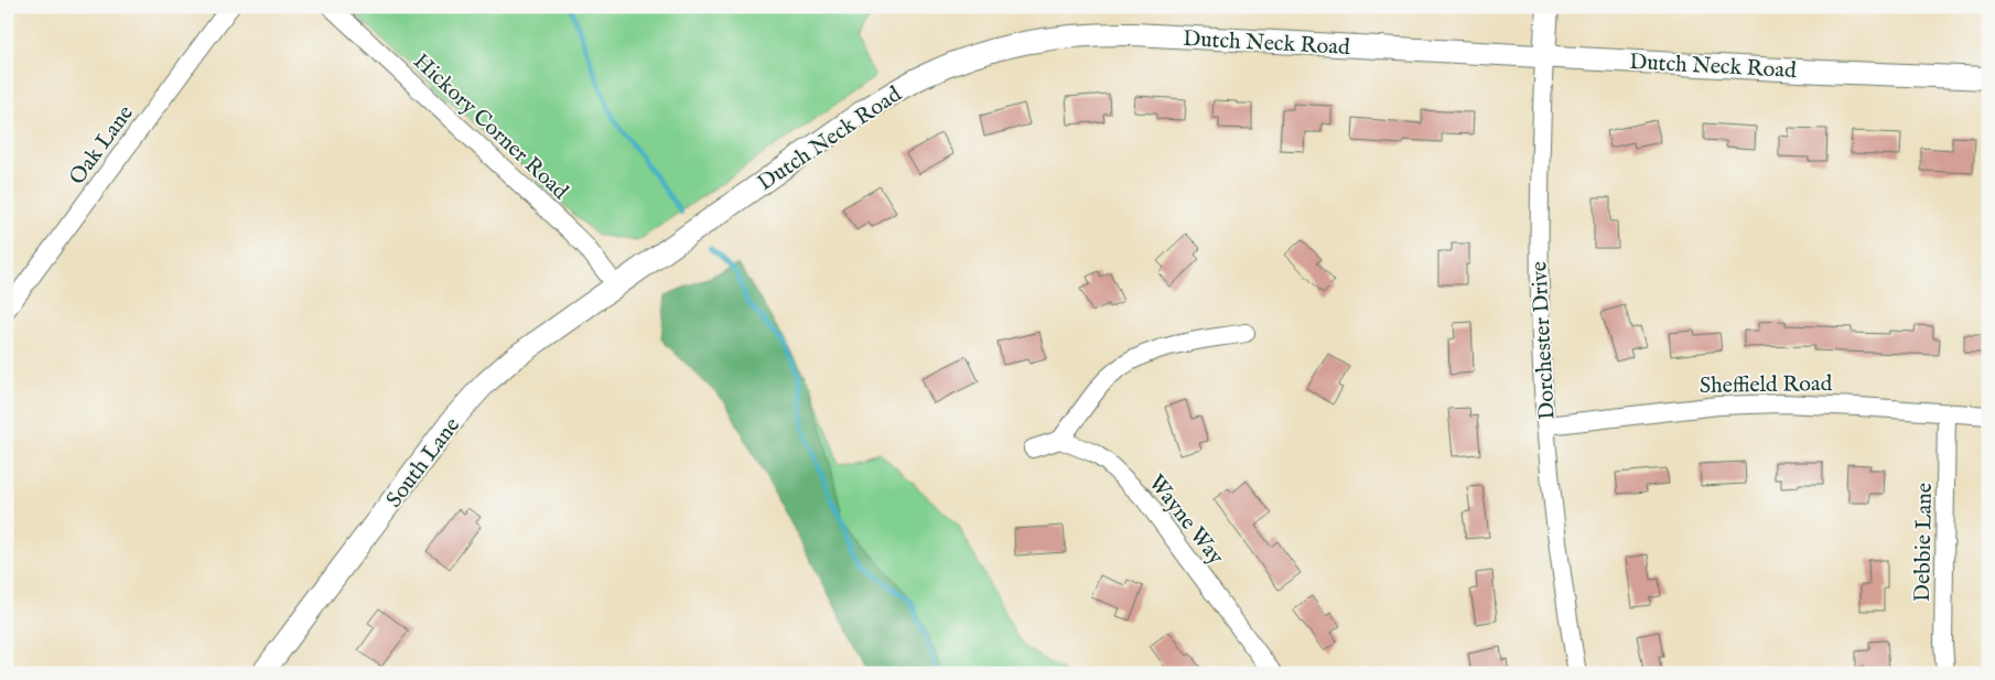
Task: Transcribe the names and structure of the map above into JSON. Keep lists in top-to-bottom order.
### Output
{
  "streets": {
    "street": [
      "Dutch Neck Road",
      "Hickory Corner Road",
      "Oak Lane",
      "Dorchester Drive",
      "Sheffield Road",
      "South Lane",
      "Wayne Way",
      "Debbie Lane"
    ]
  },
  "crossings": [
    ["Dutch Neck Road", "Hickory Corner Road"],
    ["Dutch Neck Road", "Dorchester Drive"],
    ["Dutch Neck Road", "South Lane"],
    ["Hickory Corner Road", "South Lane"],
    ["Dorchester Drive", "Sheffield Road"],
    ["Sheffield Road", "Debbie Lane"]
  ]
}
